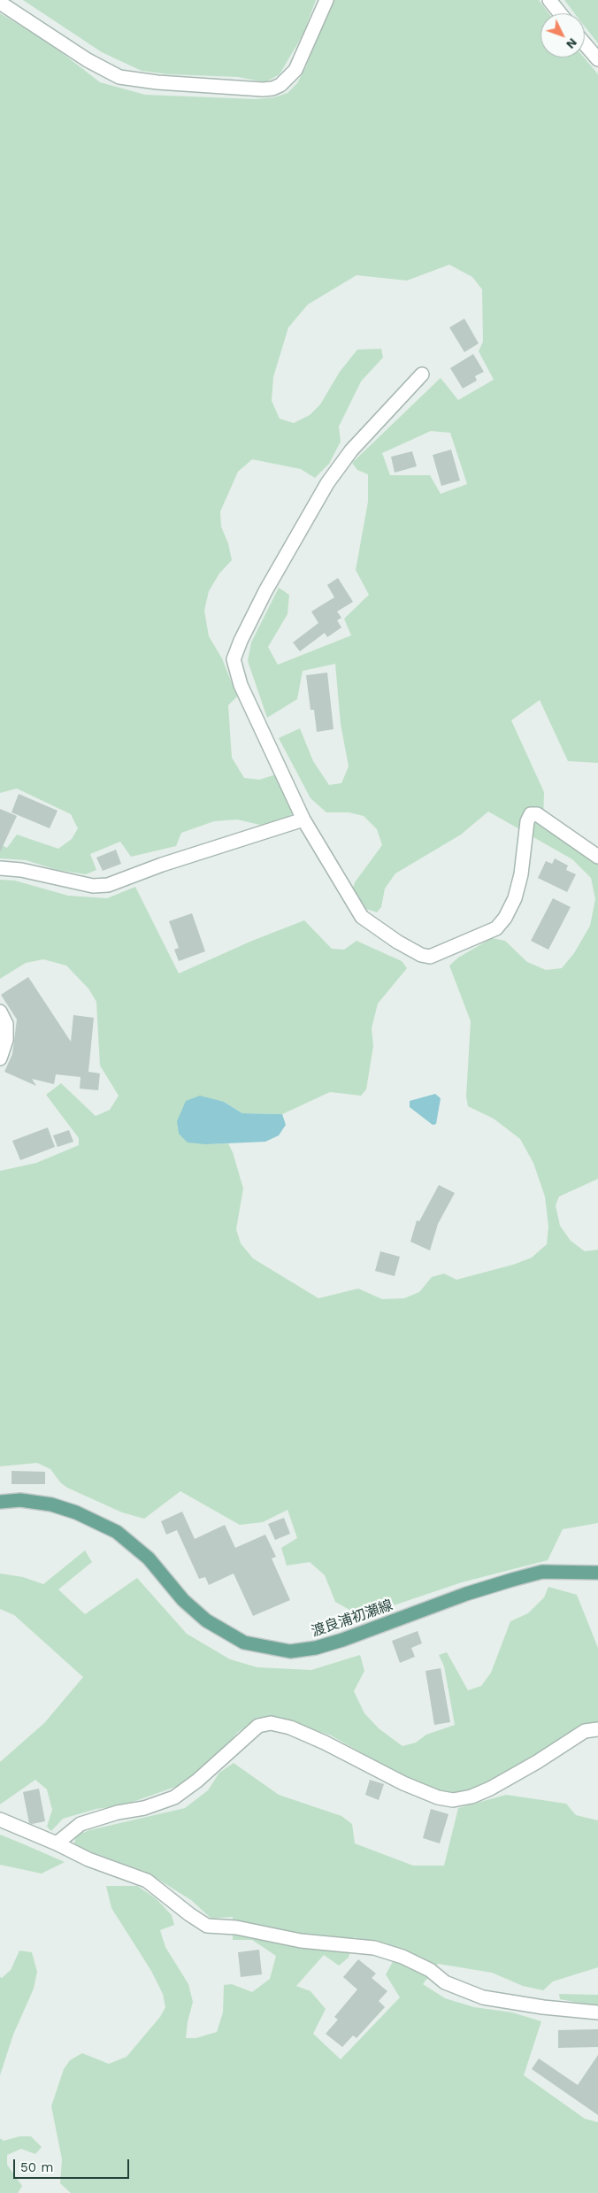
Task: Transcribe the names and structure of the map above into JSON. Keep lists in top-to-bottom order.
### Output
{
  "streets": {
    "main road": ["渡良浦初瀬線"]
  },
  "scale_bar": "50 m",
  "north": "bottom right"
}
